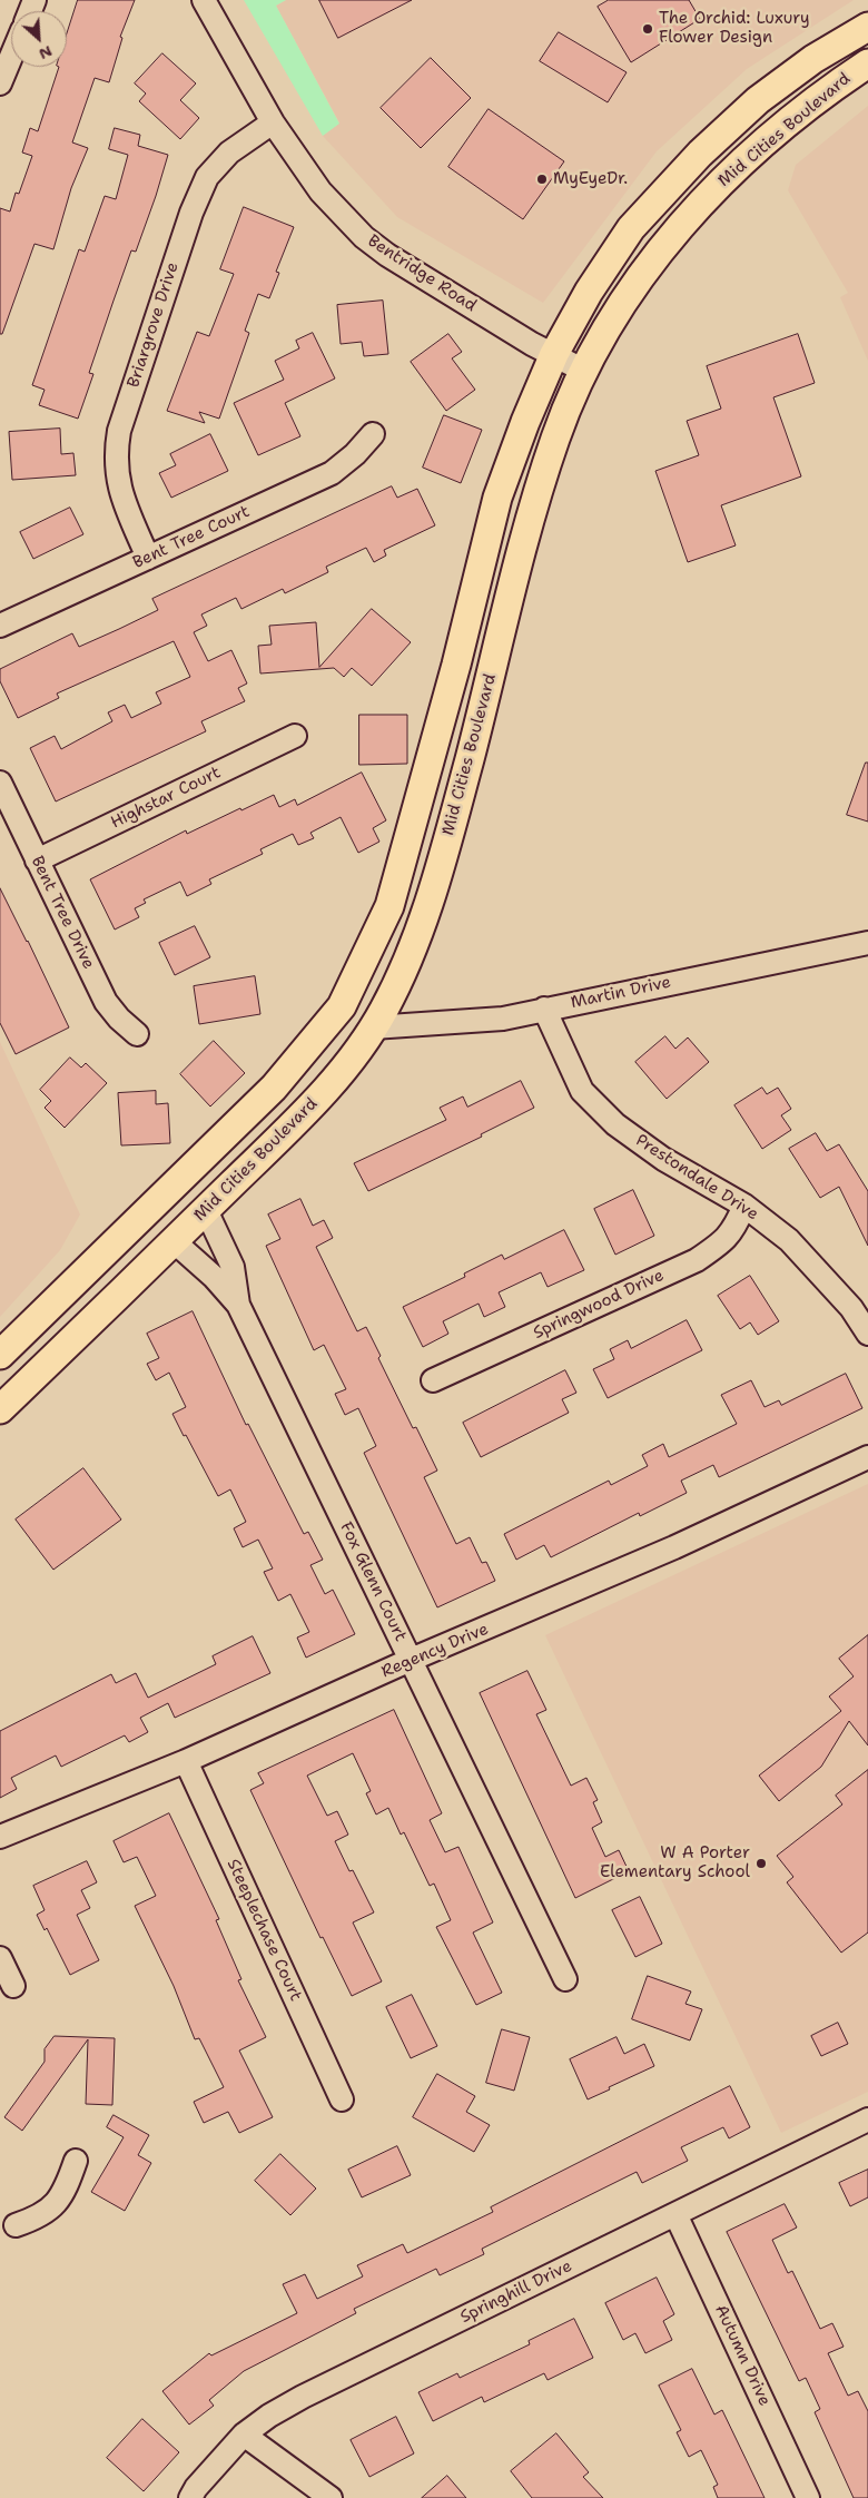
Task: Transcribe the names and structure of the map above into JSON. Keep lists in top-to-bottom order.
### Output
{
  "streets": {
    "main road": ["Mid Cities Boulevard"],
    "street": [
      "Bentridge Road",
      "Briargrove Drive",
      "Bent Tree Court",
      "Highstar Court",
      "Bent Tree Drive",
      "Martin Drive",
      "Prestondale Drive",
      "Springwood Drive",
      "Fox Glenn Court",
      "Regency Drive",
      "Steeplechase Court",
      "Springhill Drive",
      "Autumn Drive"
    ]
  },
  "crossings": [
    ["Mid Cities Boulevard", "Bentridge Road"],
    ["Mid Cities Boulevard", "Martin Drive"],
    ["Mid Cities Boulevard", "Fox Glenn Court"],
    ["Bentridge Road", "Briargrove Drive"],
    ["Briargrove Drive", "Bent Tree Court"],
    ["Highstar Court", "Bent Tree Drive"],
    ["Martin Drive", "Prestondale Drive"],
    ["Prestondale Drive", "Springwood Drive"],
    ["Fox Glenn Court", "Regency Drive"],
    ["Regency Drive", "Steeplechase Court"],
    ["Springhill Drive", "Autumn Drive"]
  ],
  "places": ["The Orchid: Luxury Flower Design", "MyEyeDr.", "W A Porter Elementary School"],
  "north": "bottom right"
}
